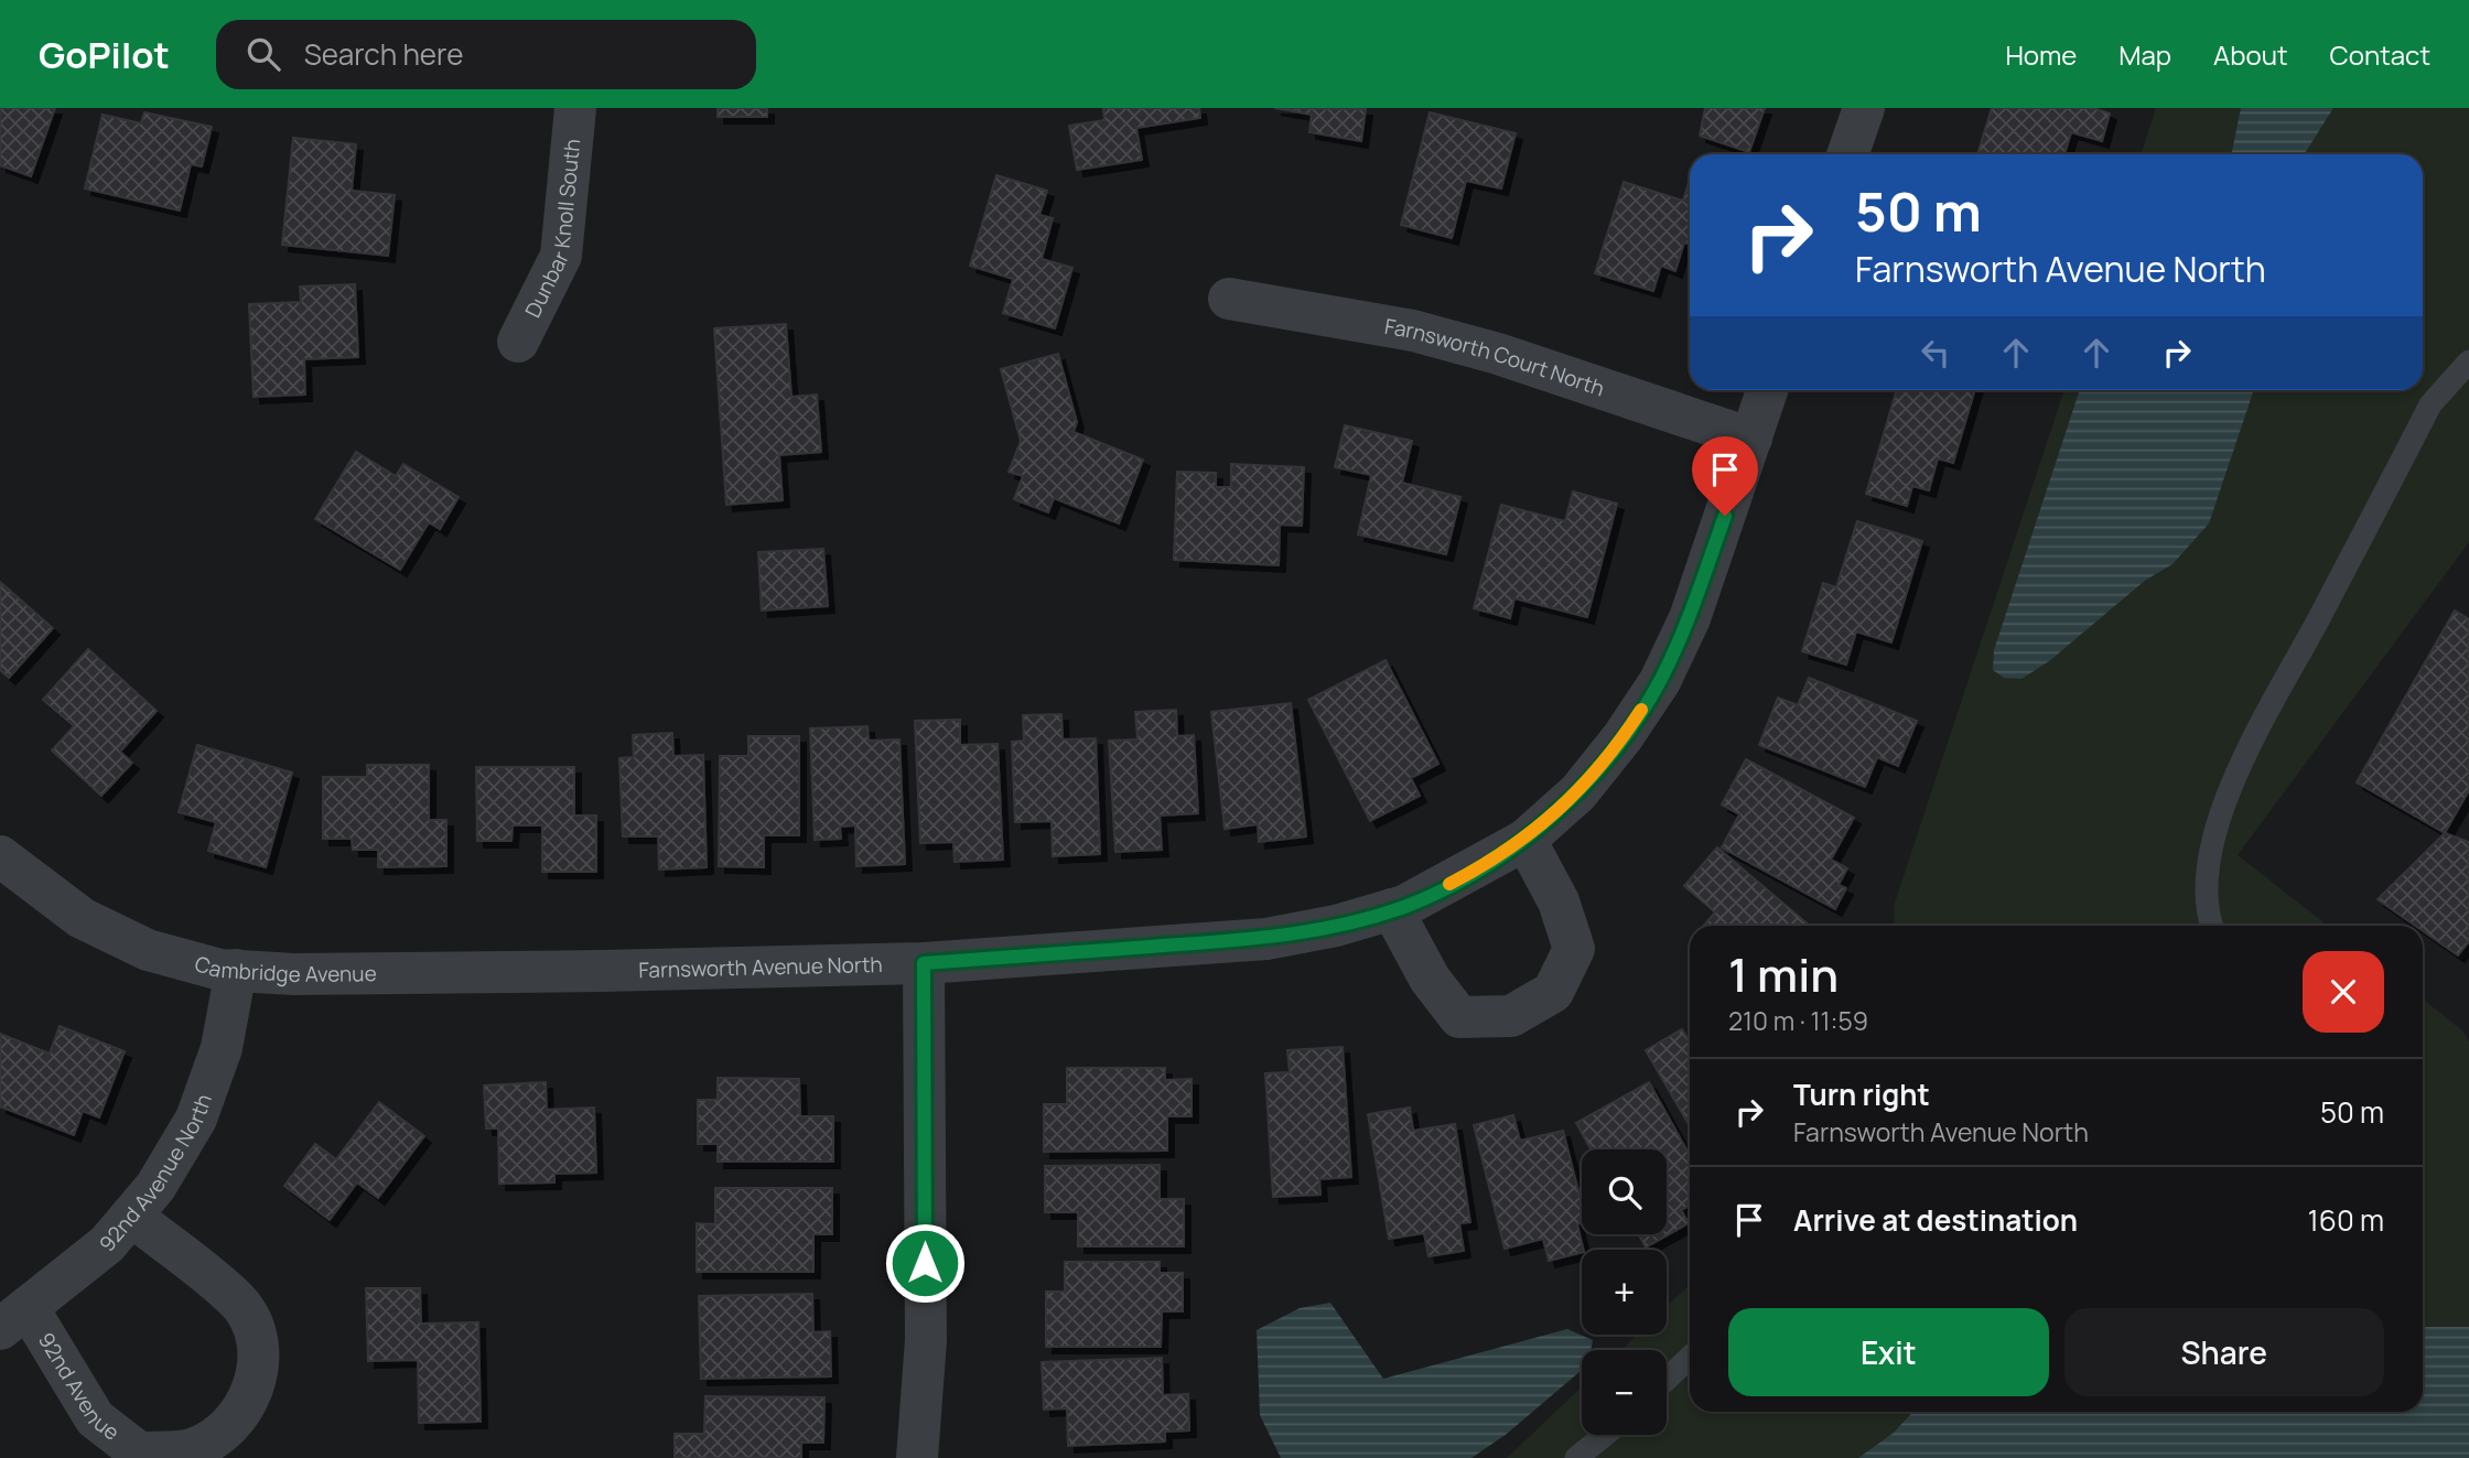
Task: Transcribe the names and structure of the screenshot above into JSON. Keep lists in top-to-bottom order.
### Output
{
  "streets": {
    "street": [
      "Dunbar Knoll South",
      "Farnsworth Court North",
      "Cambridge Avenue",
      "Farnsworth Avenue North",
      "92nd Avenue North",
      "92nd Avenue"
    ]
  },
  "crossings": [
    ["Farnsworth Court North", "Farnsworth Avenue North"],
    ["Cambridge Avenue", "Farnsworth Avenue North"],
    ["Cambridge Avenue", "92nd Avenue North"],
    ["92nd Avenue North", "92nd Avenue"]
  ],
  "page": {
    "header": "GoPilot",
    "search": "Search here",
    "nav": [
      "Home",
      "Map",
      "About",
      "Contact"
    ],
    "turn": ["50 m", "Farnsworth Avenue North"],
    "heading": ["1 min", "210 m · 11:59"],
    "list": [
      {
        "name": "Turn right",
        "note": "Farnsworth Avenue North",
        "value": "50 m"
      },
      {
        "name": "Arrive at destination",
        "value": "160 m"
      }
    ],
    "map_buttons": ["+", "−"],
    "buttons": ["Exit", "Share"]
  }
}
